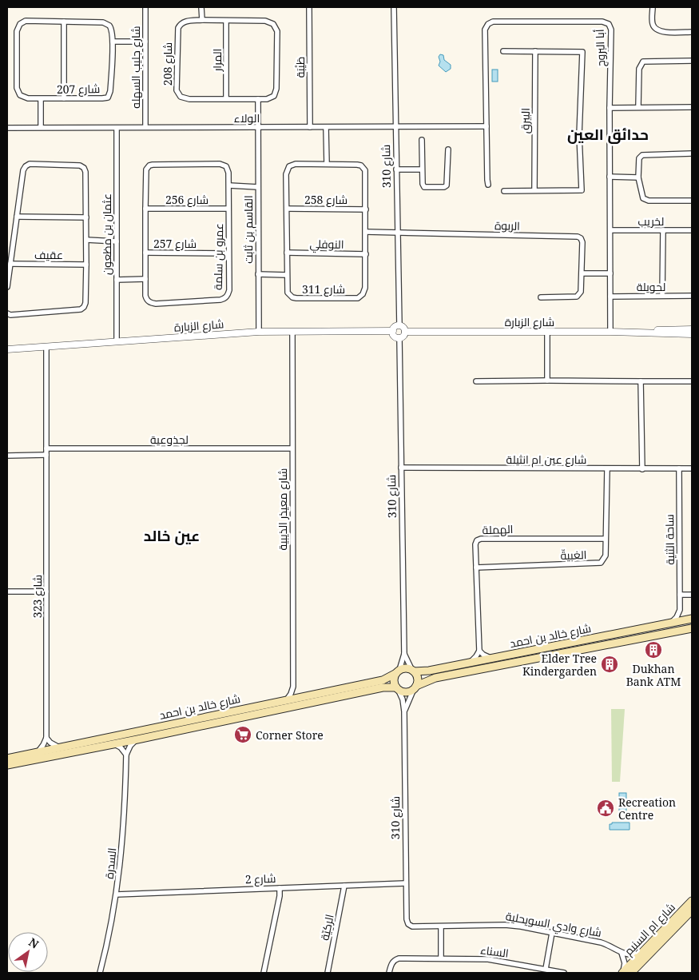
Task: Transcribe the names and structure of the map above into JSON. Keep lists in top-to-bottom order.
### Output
{
  "streets": {
    "main road": ["شارع خالد بن احمد", "شارع ام السنيم"],
    "street": [
      "أبا البروج",
      "المرار",
      "شارع 208",
      "شارع جليب السهله",
      "طَيْبَة",
      "شارع 207",
      "الولاء",
      "البيرق",
      "شارع 310",
      "شارع 256",
      "شارع 258",
      "لخريب",
      "الربوة",
      "القاسم بن ثابت",
      "عثمان بن مظعون",
      "شارع 257",
      "النوفلي",
      "عقيف",
      "عمرو بن سلمة",
      "لحويلة",
      "شارع 311",
      "شارع الزبارة",
      "لجذوعية",
      "شارع عين ام انثيلة",
      "شارع معيذر الذيبية",
      "الهملة",
      "ساحة الثنية",
      "الغبيةّ",
      "شارع 323",
      "السدرة",
      "شارع 2",
      "شارع وادي السويحلية",
      "الركيّة",
      "السناء"
    ]
  },
  "crossings": [
    ["أبا البروج", "الولاء"],
    ["أبا البروج", "لخريب"],
    ["أبا البروج", "لحويلة"],
    ["أبا البروج", "شارع الزبارة"],
    ["المرار", "شارع 208"],
    ["شارع جليب السهله", "الولاء"],
    ["طَيْبَة", "الولاء"],
    ["شارع 207", "الولاء"],
    ["الولاء", "شارع 310"],
    ["الولاء", "القاسم بن ثابت"],
    ["الولاء", "عثمان بن مظعون"],
    ["شارع 310", "الربوة"],
    ["شارع 310", "شارع الزبارة"],
    ["شارع 310", "شارع عين ام انثيلة"],
    ["شارع 310", "شارع خالد بن احمد"],
    ["شارع 310", "شارع 2"],
    ["شارع 310", "شارع وادي السويحلية"],
    ["شارع 256", "عمرو بن سلمة"],
    ["شارع 258", "شارع 311"],
    ["القاسم بن ثابت", "شارع الزبارة"],
    ["عثمان بن مظعون", "شارع الزبارة"],
    ["شارع 257", "عمرو بن سلمة"],
    ["النوفلي", "شارع 311"],
    ["شارع الزبارة", "شارع معيذر الذيبية"],
    ["شارع الزبارة", "شارع 323"],
    ["لجذوعية", "شارع معيذر الذيبية"],
    ["لجذوعية", "شارع 323"],
    ["شارع عين ام انثيلة", "ساحة الثنية"],
    ["شارع عين ام انثيلة", "الغبيةّ"],
    ["شارع معيذر الذيبية", "شارع خالد بن احمد"],
    ["الهملة", "الغبيةّ"],
    ["السدرة", "شارع 2"],
    ["شارع 2", "الركيّة"],
    ["شارع وادي السويحلية", "شارع ام السنيم"]
  ],
  "districts": ["حدائق العين", "عين خالد"],
  "places": {
    "building": ["Dukhan Bank ATM", "Elder Tree Kindergarden"],
    "supermarket": ["Corner Store"],
    "public building": ["Recreation Centre"]
  },
  "north": "top right"
}
